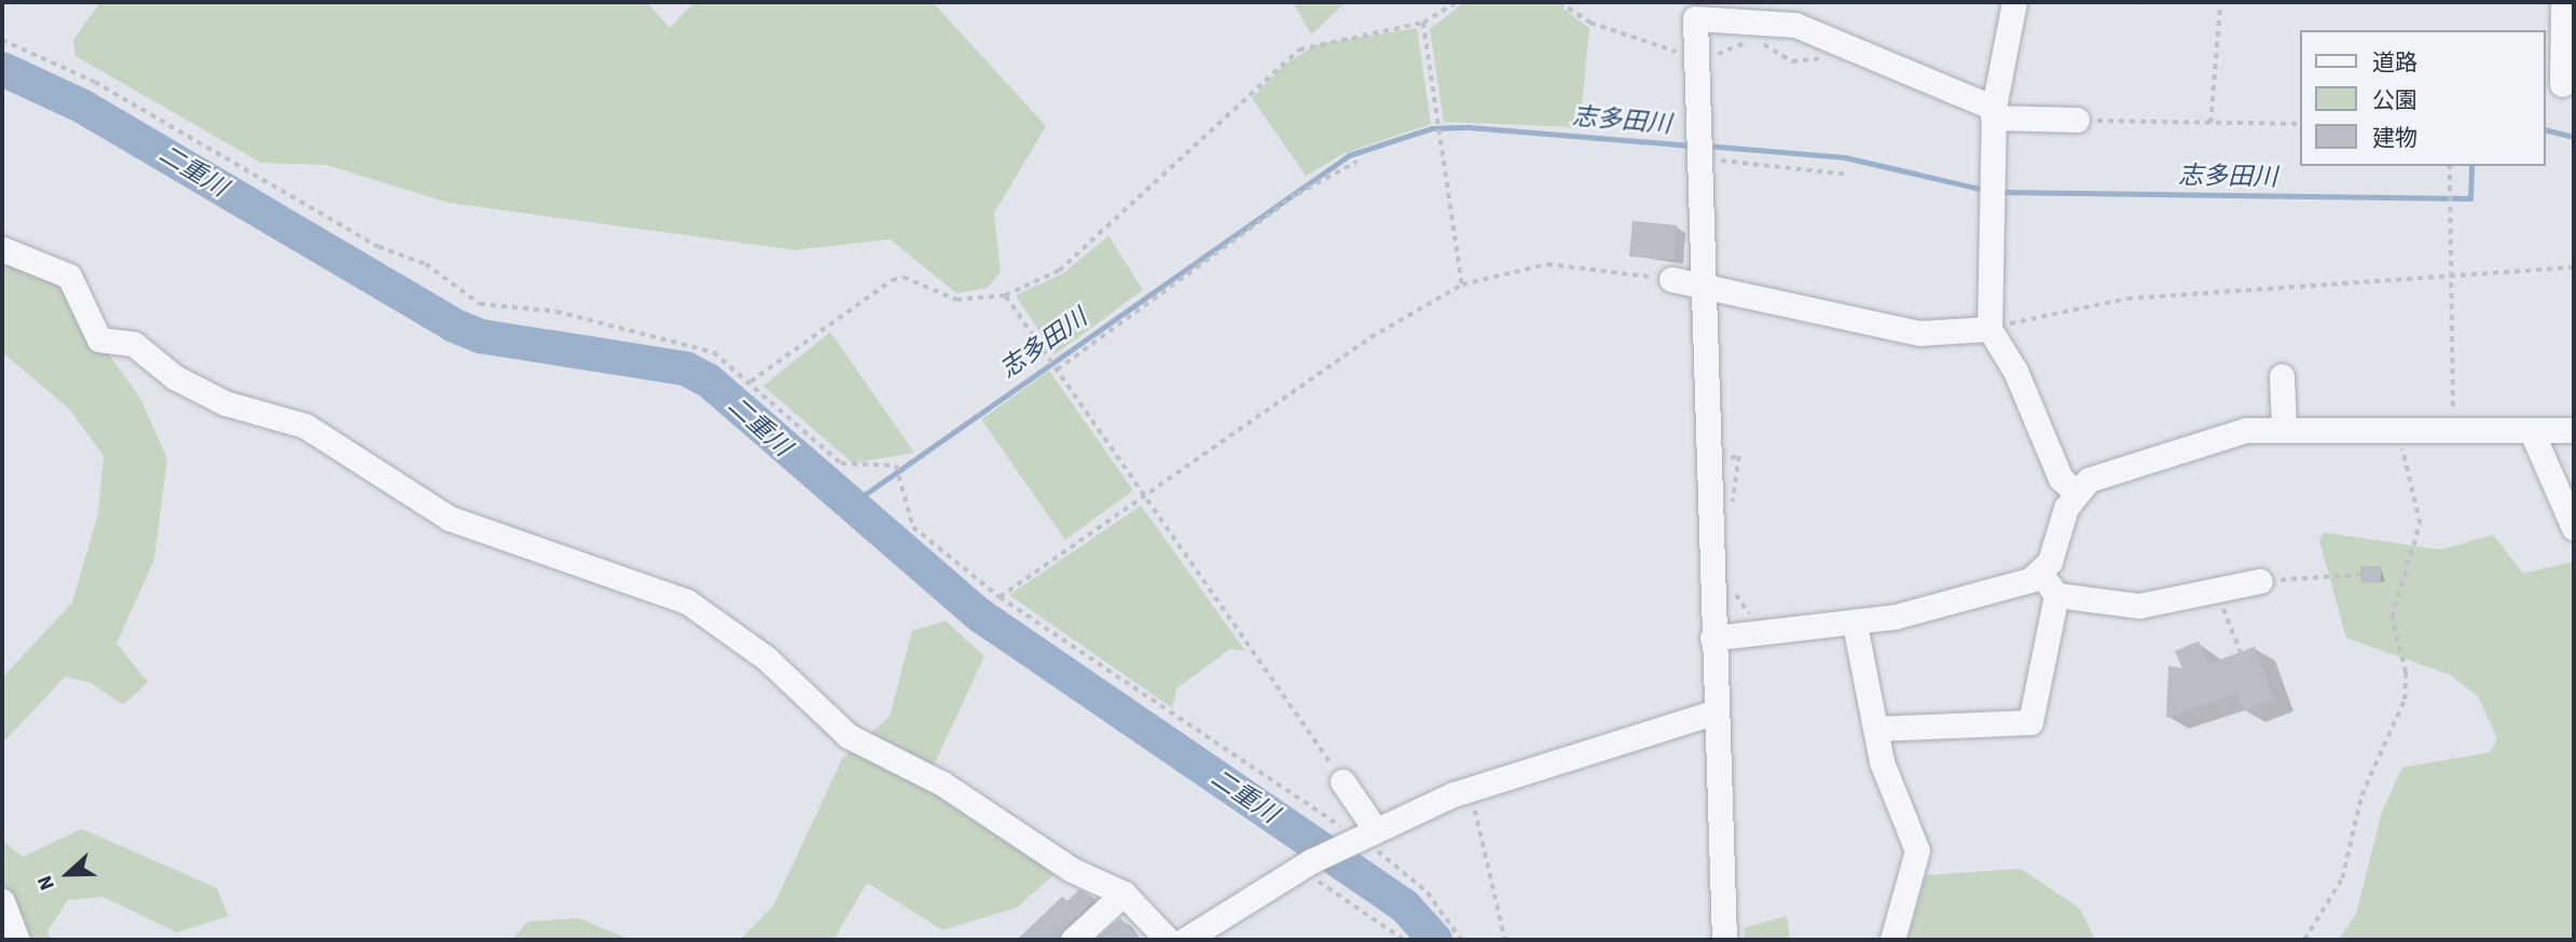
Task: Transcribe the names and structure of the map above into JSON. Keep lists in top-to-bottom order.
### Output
{
  "water": ["志多田川", "二重川"],
  "legend": ["道路", "公園", "建物"],
  "north": "left"
}
